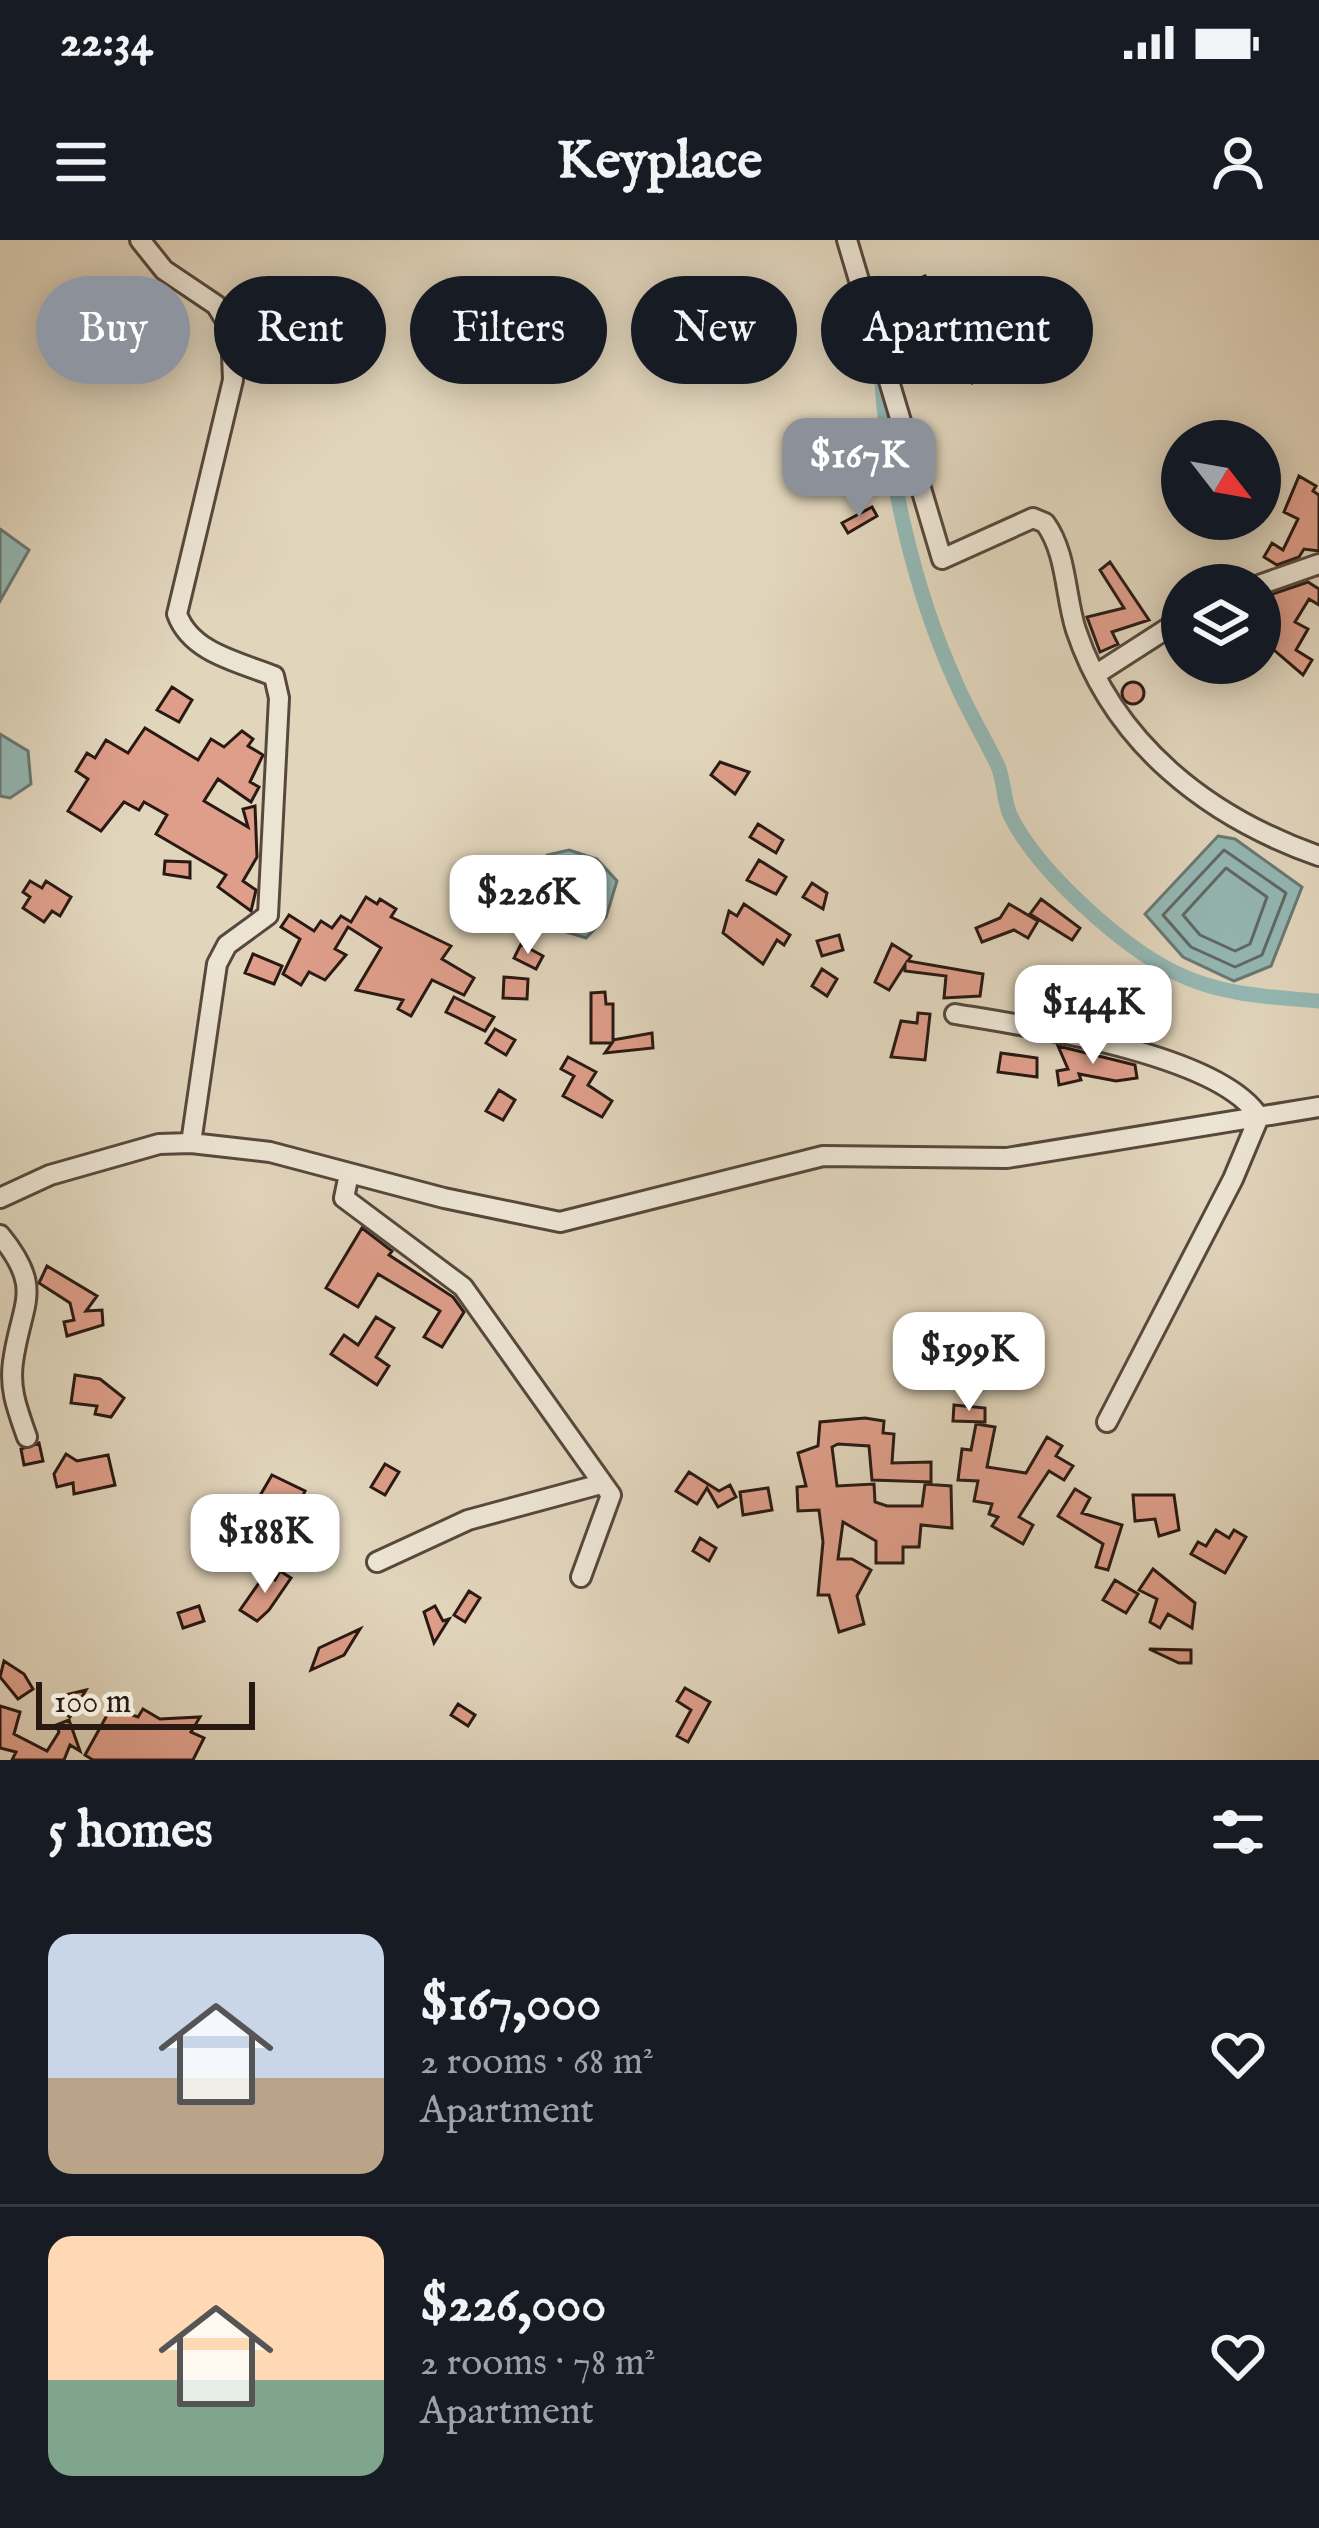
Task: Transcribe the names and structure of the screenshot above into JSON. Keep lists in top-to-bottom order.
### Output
{
  "scale_bar": "100 m",
  "north": "bottom right",
  "page": {
    "status": "22:34",
    "header": "Keyplace",
    "chip": [
      "Buy",
      "Rent",
      "Filters",
      "New",
      "Apartment"
    ],
    "price": [
      "$167K",
      "$226K",
      "$144K",
      "$199K",
      "$188K"
    ],
    "scale": "100 m",
    "heading": "5 homes",
    "list": [
      {
        "name": "$167,000",
        "note": "2 rooms · 68 m² · Apartment"
      },
      {
        "name": "$226,000",
        "note": "2 rooms · 78 m² · Apartment"
      }
    ]
  }
}
